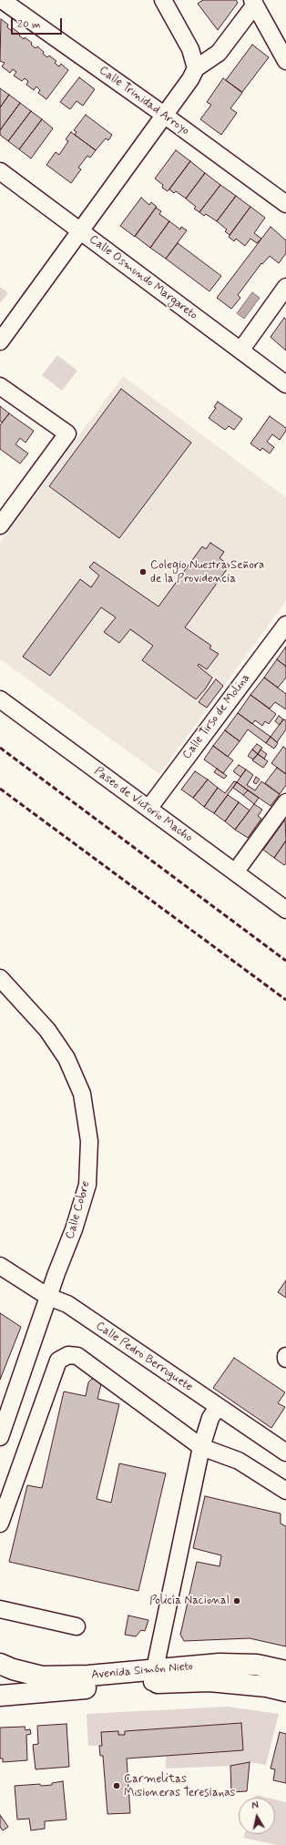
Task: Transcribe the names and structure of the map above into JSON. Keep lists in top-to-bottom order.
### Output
{
  "streets": {
    "main road": ["Avenida Simón Nieto"],
    "street": [
      "Calle Trinidad Arroyo",
      "Calle Osmundo Margareto",
      "Calle Tirso de Molina",
      "Paseo de Victorio Macho",
      "Calle Cobre",
      "Calle Pedro Berruguete"
    ]
  },
  "crossings": [
    ["Calle Tirso de Molina", "Paseo de Victorio Macho"],
    ["Calle Cobre", "Calle Pedro Berruguete"]
  ],
  "places": ["Colegio Nuestra Señora de la Providencia", "Policía Nacional", "Carmelitas Misioneras Teresianas"],
  "scale_bar": "20 m",
  "north": "top"
}
